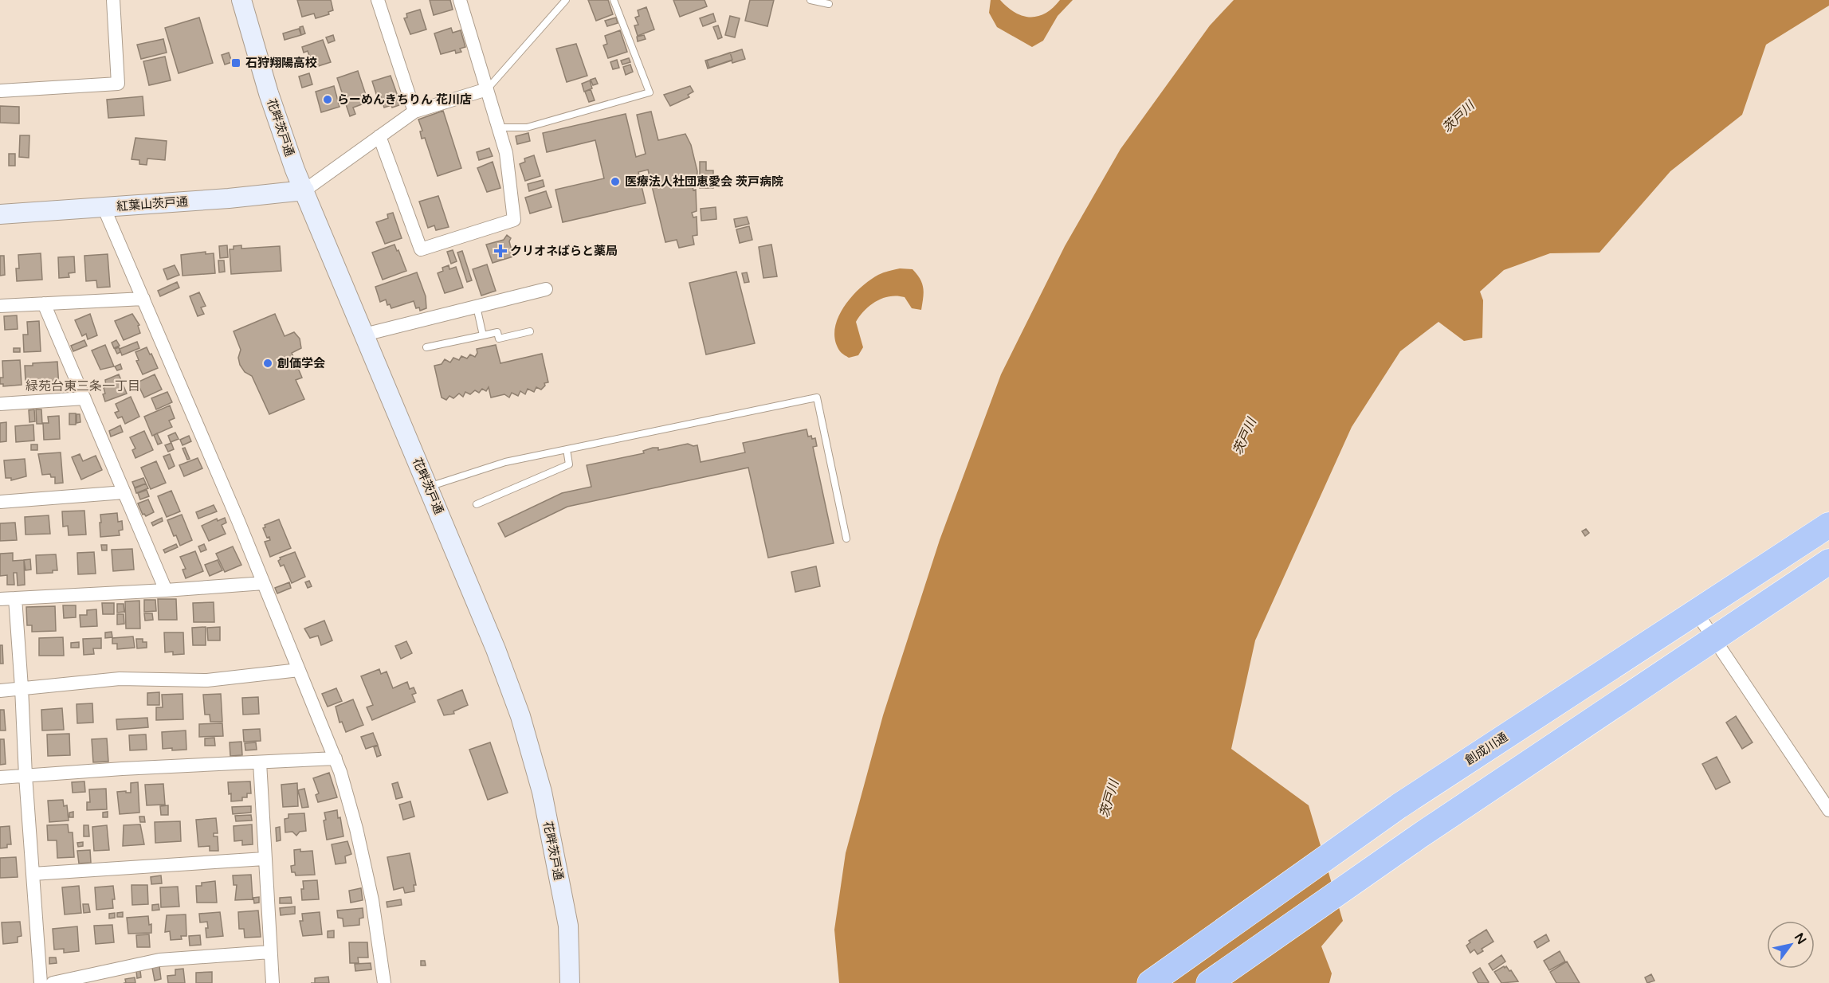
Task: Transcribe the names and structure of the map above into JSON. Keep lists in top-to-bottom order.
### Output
{
  "streets": {
    "highway": ["創成川通"],
    "main road": ["花畔茨戸通", "紅葉山茨戸通"]
  },
  "crossings": [
    ["花畔茨戸通", "紅葉山茨戸通"]
  ],
  "districts": ["緑苑台東三条一丁目"],
  "water": ["茨戸川"],
  "places": {
    "transit": ["石狩翔陽高校"],
    "other": ["らーめんきちりん 花川店", "医療法人社団恵愛会 茨戸病院", "創価学会"],
    "health": ["クリオネばらと薬局"]
  },
  "north": "top right"
}
